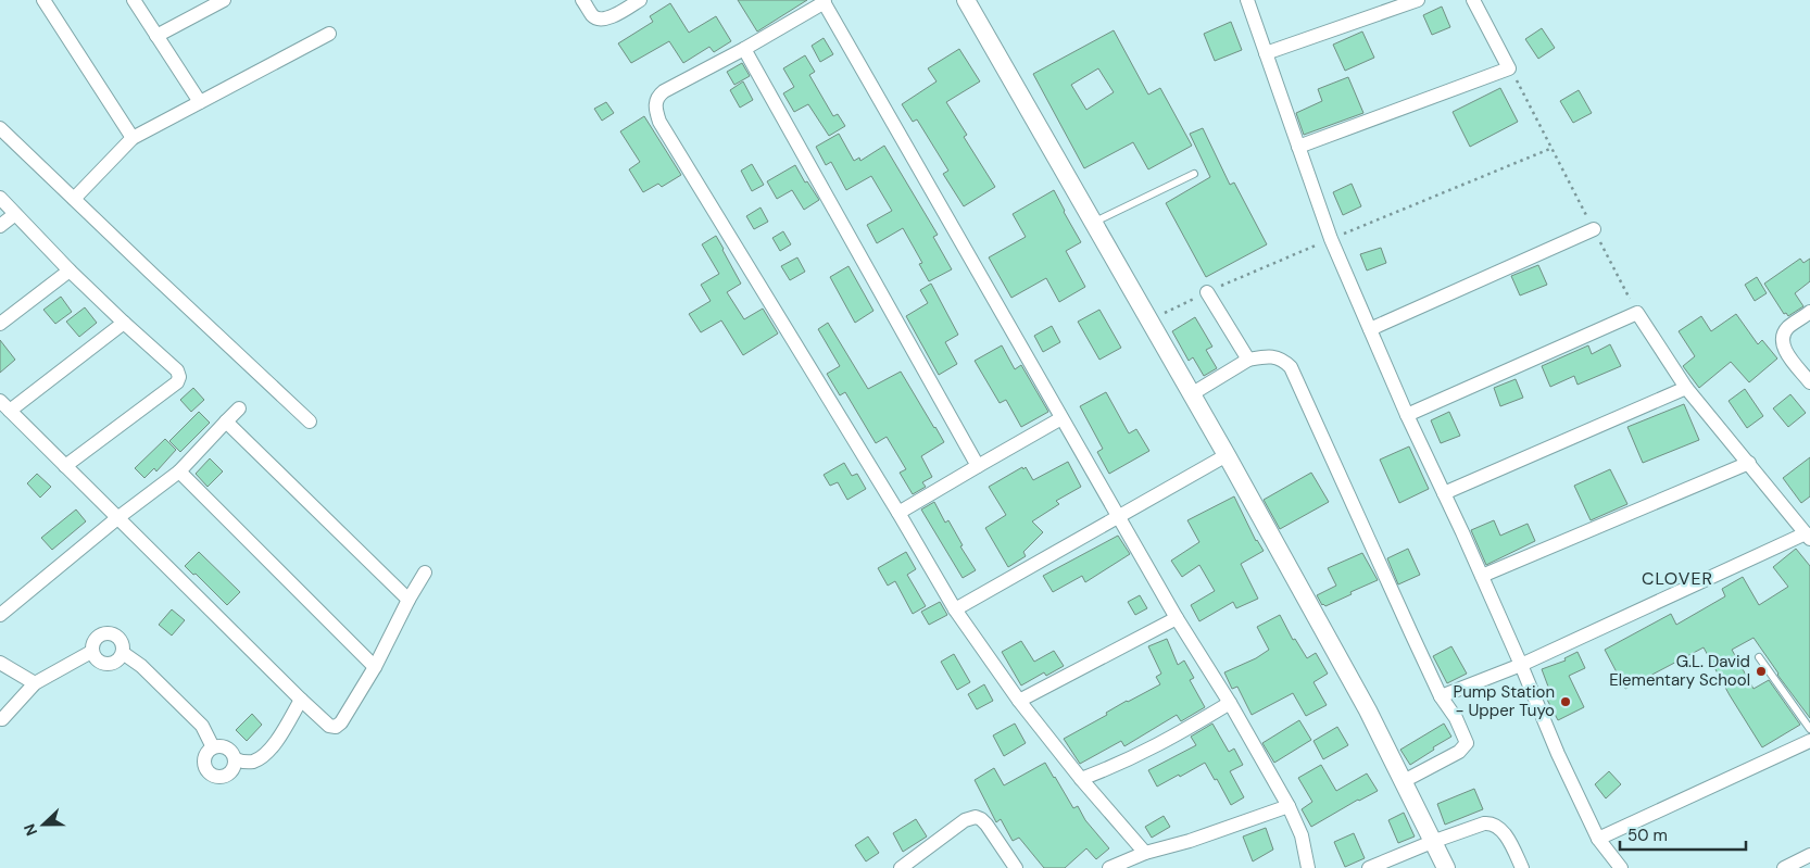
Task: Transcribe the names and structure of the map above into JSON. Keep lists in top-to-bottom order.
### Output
{
  "districts": ["CLOVER"],
  "places": ["G.L. David Elementary School", "Pump Station - Upper Tuyo"],
  "scale_bar": "50 m",
  "north": "left"
}
